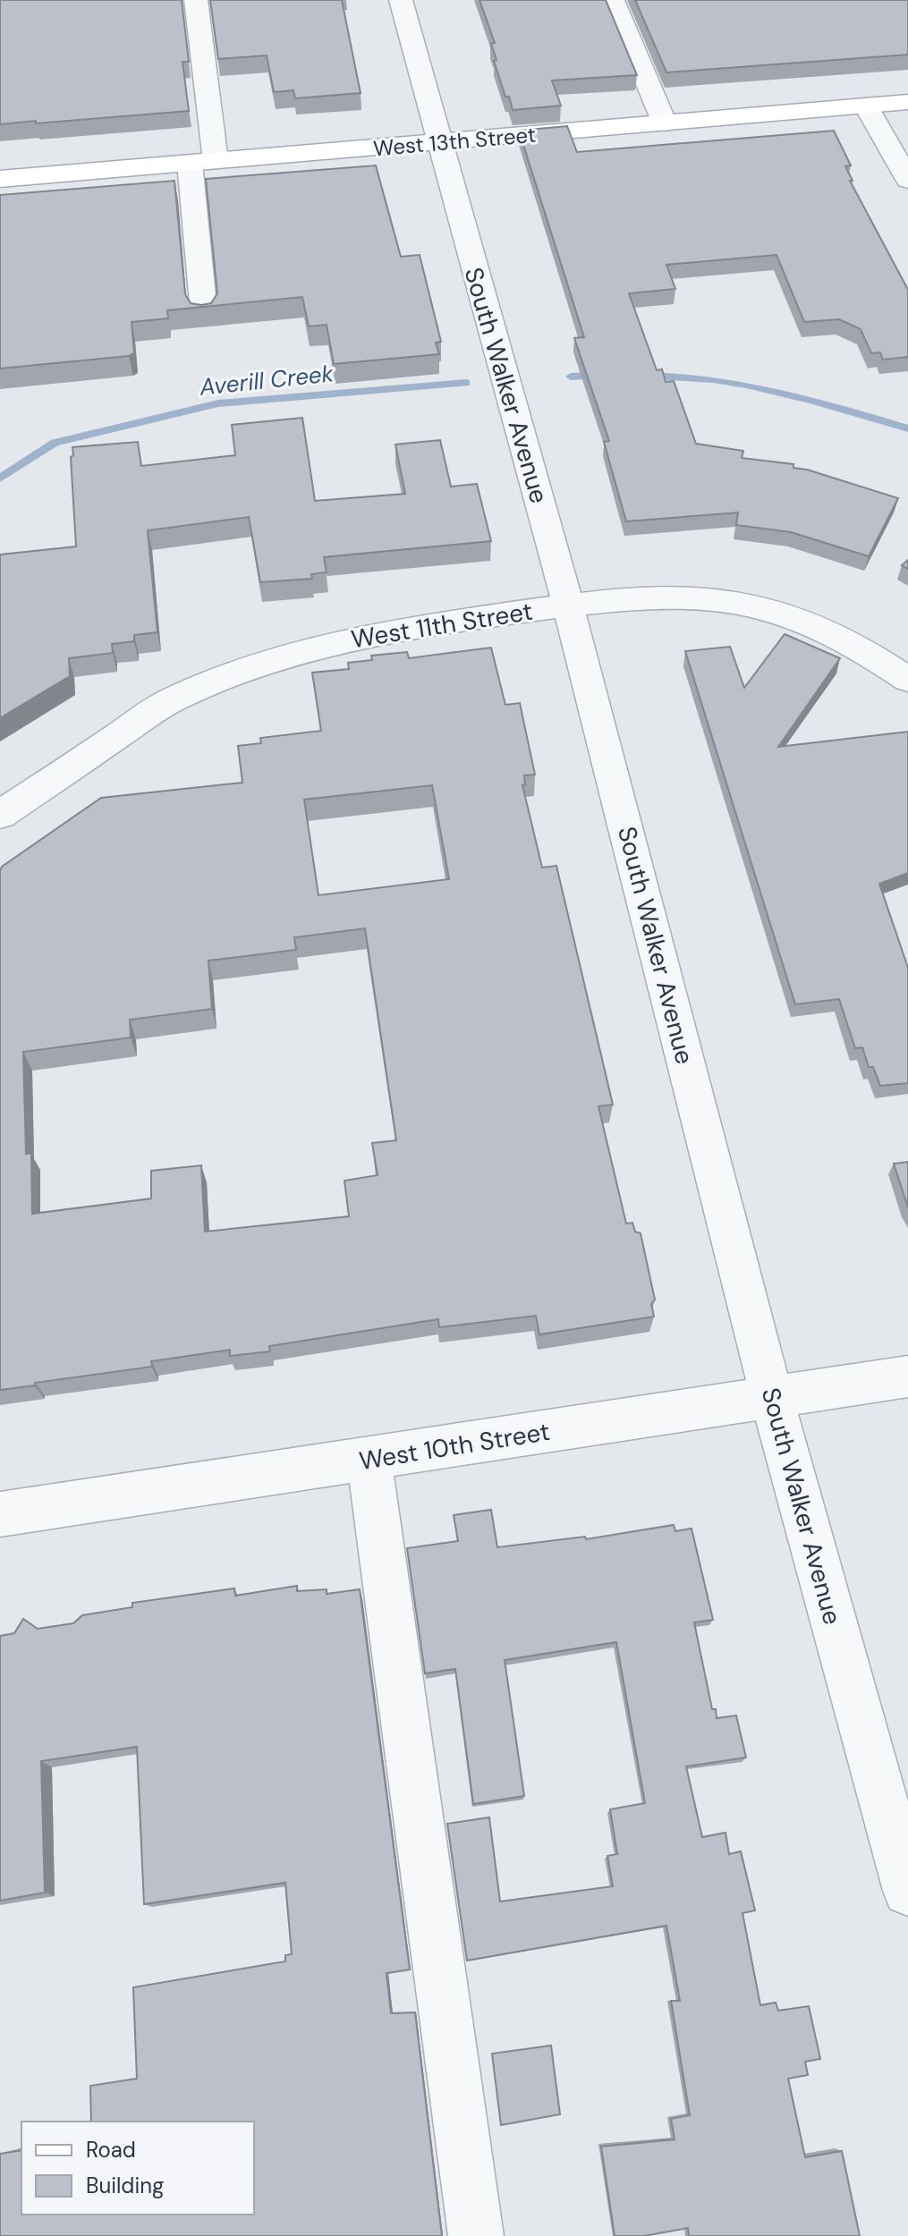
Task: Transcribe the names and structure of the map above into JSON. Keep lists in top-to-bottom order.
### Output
{
  "streets": {
    "main road": ["West 13th Street"],
    "street": ["South Walker Avenue", "West 11th Street", "West 10th Street"]
  },
  "crossings": [
    ["West 13th Street", "South Walker Avenue"],
    ["South Walker Avenue", "West 11th Street"],
    ["South Walker Avenue", "West 10th Street"]
  ],
  "water": ["Averill Creek"],
  "legend": ["Road", "Building"]
}
